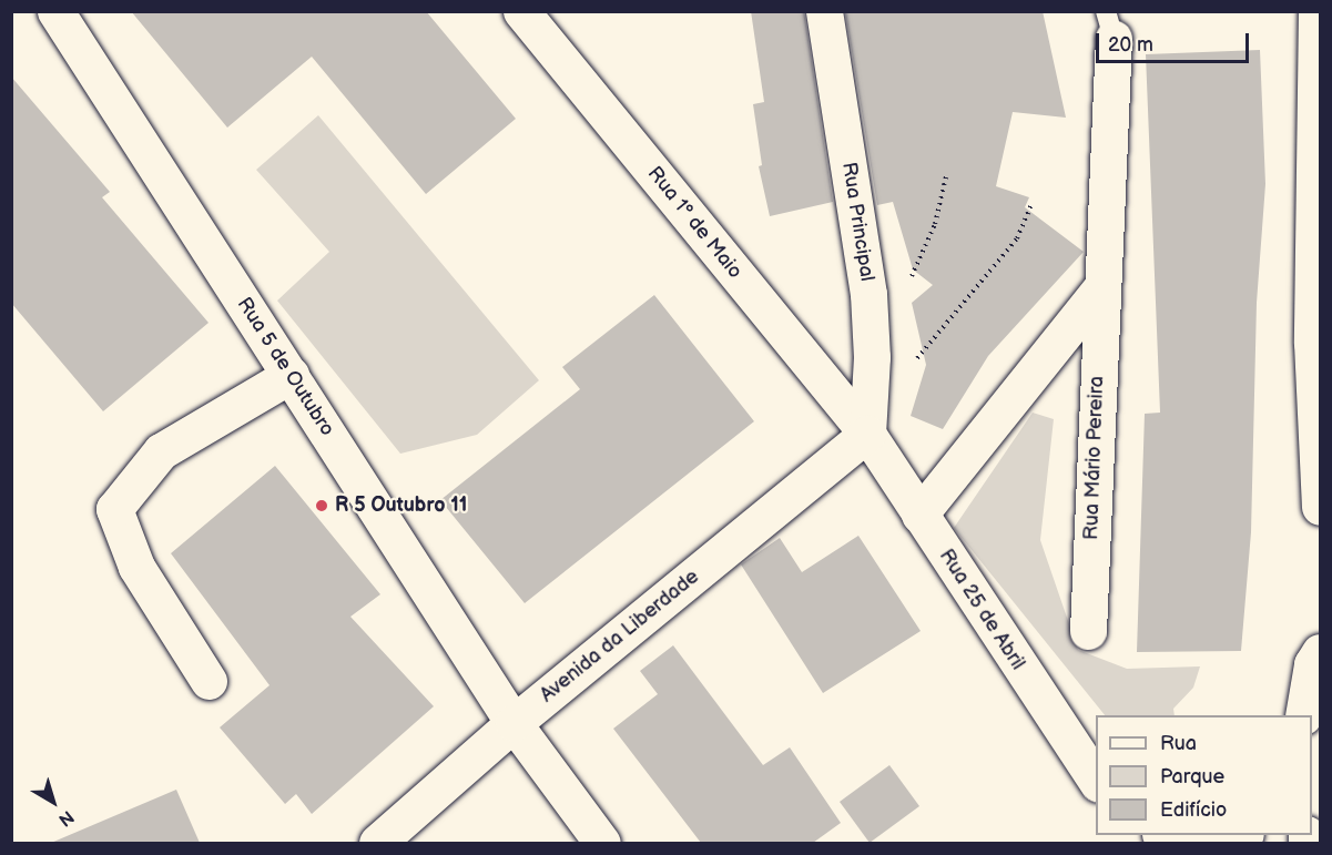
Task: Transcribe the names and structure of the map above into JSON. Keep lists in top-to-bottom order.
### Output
{
  "streets": {
    "street": [
      "Rua Principal",
      "Rua 1º de Maio",
      "Rua 5 de Outubro",
      "Rua Mário Pereira",
      "Rua 25 de Abril",
      "Avenida da Liberdade"
    ]
  },
  "crossings": [
    ["Rua Principal", "Rua 1º de Maio"],
    ["Rua Principal", "Rua 25 de Abril"],
    ["Rua Principal", "Avenida da Liberdade"],
    ["Rua 1º de Maio", "Rua 25 de Abril"],
    ["Rua 1º de Maio", "Avenida da Liberdade"],
    ["Rua 5 de Outubro", "Avenida da Liberdade"],
    ["Rua 25 de Abril", "Avenida da Liberdade"]
  ],
  "places": ["R 5 Outubro 11"],
  "legend": ["Rua", "Parque", "Edifício"],
  "scale_bar": "20 m",
  "north": "bottom right"
}
